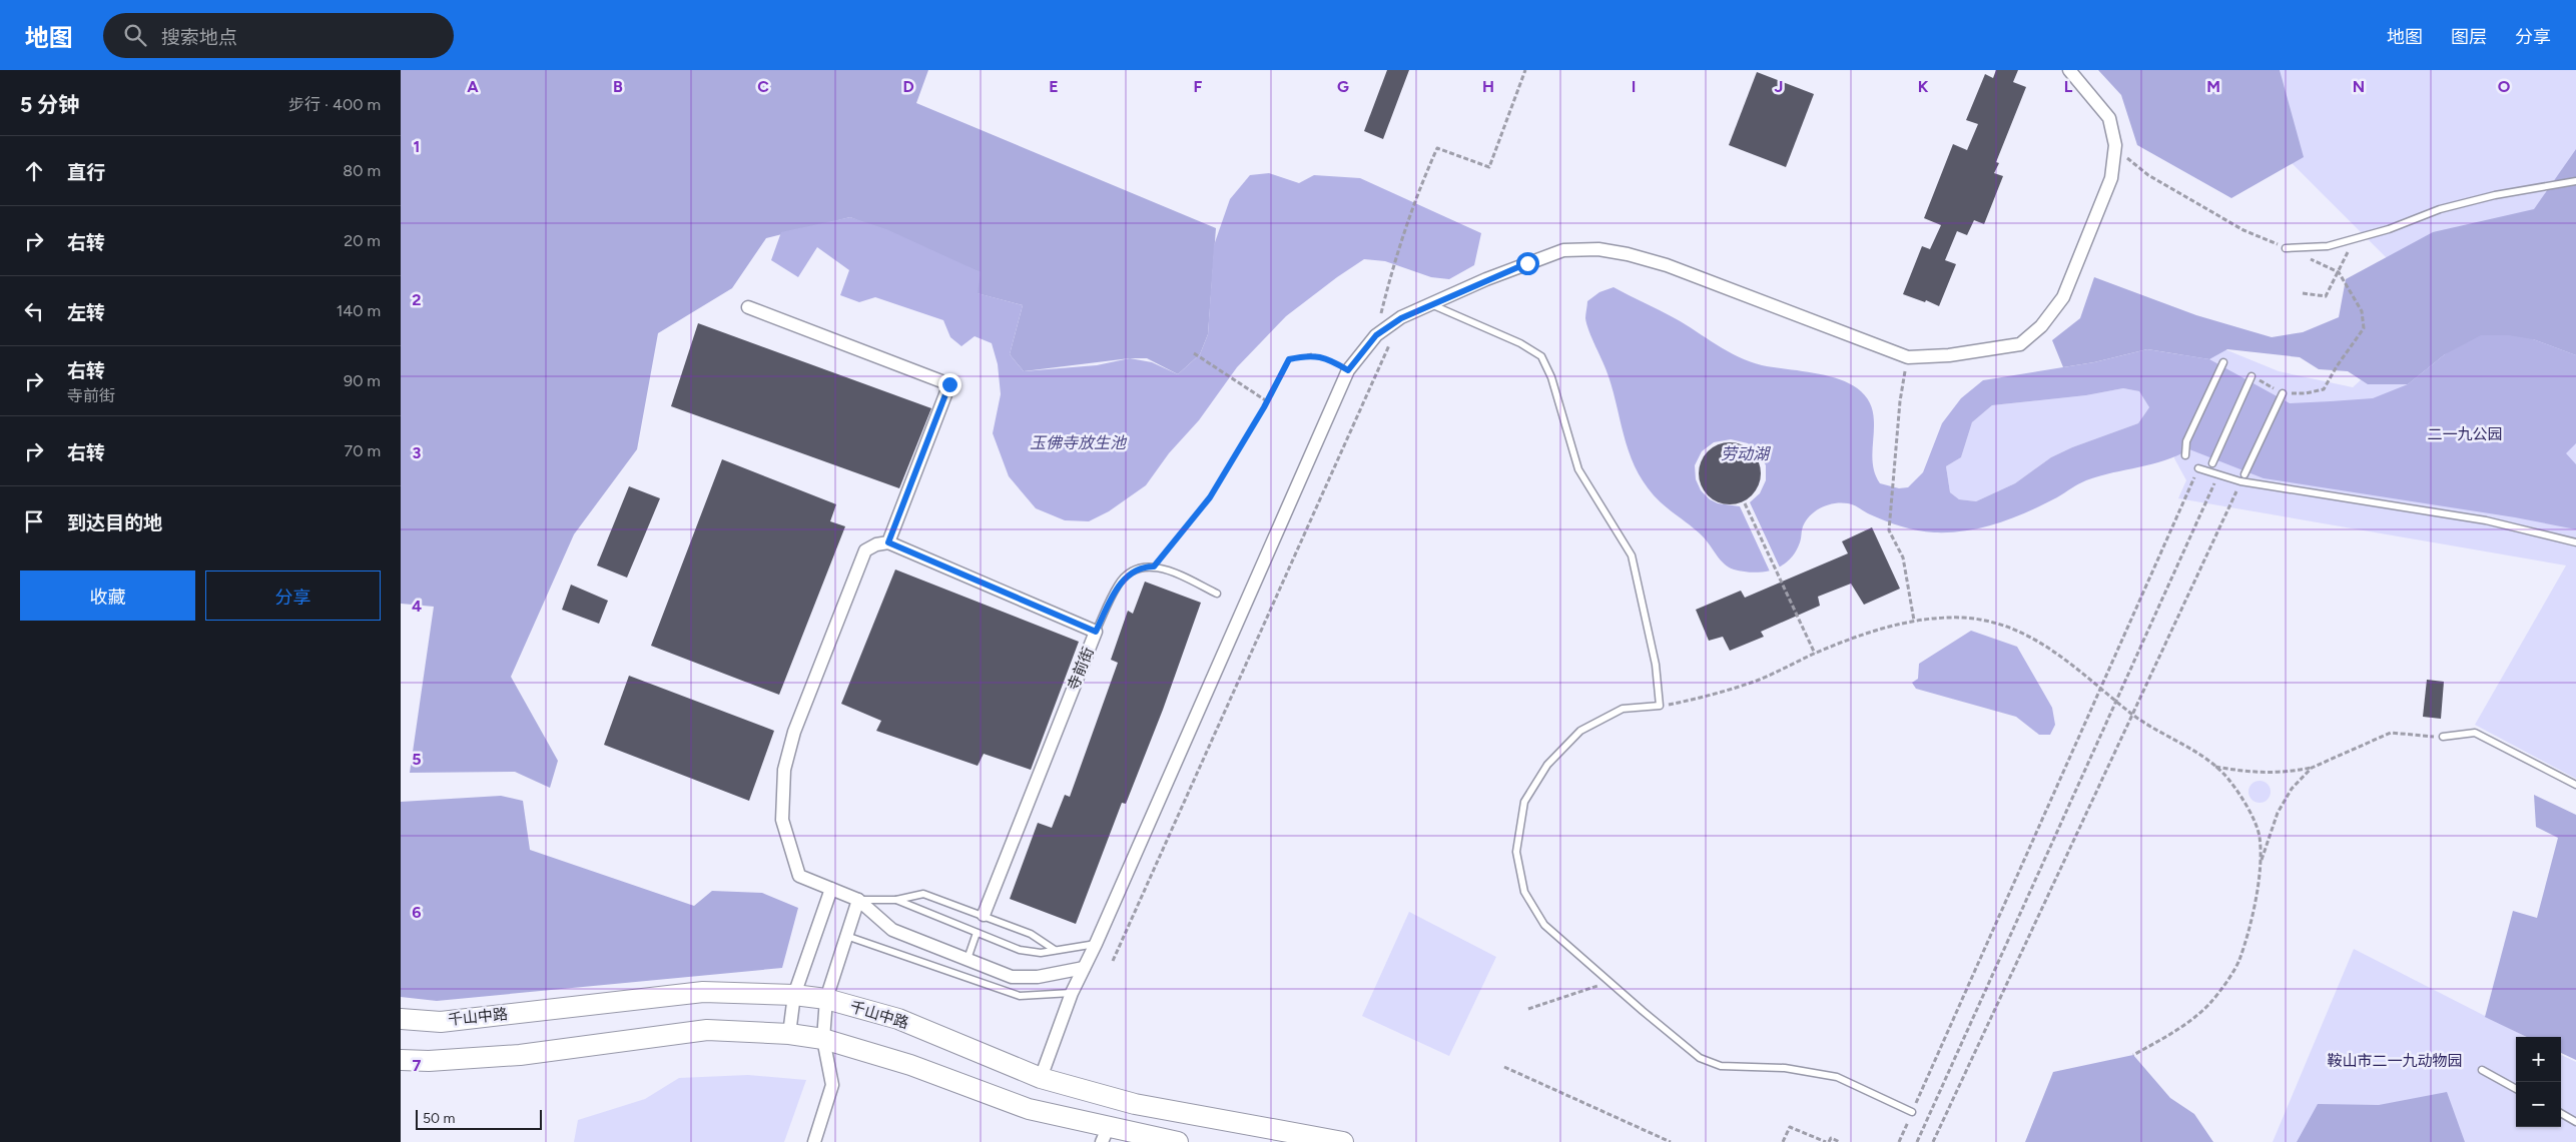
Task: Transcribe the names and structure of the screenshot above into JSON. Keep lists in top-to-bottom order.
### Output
{
  "streets": {
    "main road": ["千山中路"],
    "street": ["寺前街"]
  },
  "water": ["玉佛寺放生池", "劳动湖"],
  "parks": ["二一九公园", "鞍山市二一九动物园"],
  "scale_bar": "50 m",
  "page": {
    "header": "地图",
    "search": "搜索地点",
    "nav": ["地图", "图层", "分享"],
    "heading": ["5 分钟", "步行 · 400 m"],
    "list": [
      ["直行", "80 m"],
      ["右转", "20 m"],
      ["左转", "140 m"],
      ["右转", "寺前街", "90 m"],
      ["右转", "70 m"],
      "到达目的地"
    ],
    "buttons": ["收藏", "分享"],
    "map_buttons": ["+", "−"],
    "scale": "50 m"
  },
  "grid": {
    "columns": [
      "A",
      "B",
      "C",
      "D",
      "E",
      "F",
      "G",
      "H",
      "I",
      "J",
      "K",
      "L",
      "M",
      "N",
      "O"
    ],
    "rows": [
      "1",
      "2",
      "3",
      "4",
      "5",
      "6",
      "7"
    ]
  }
}
